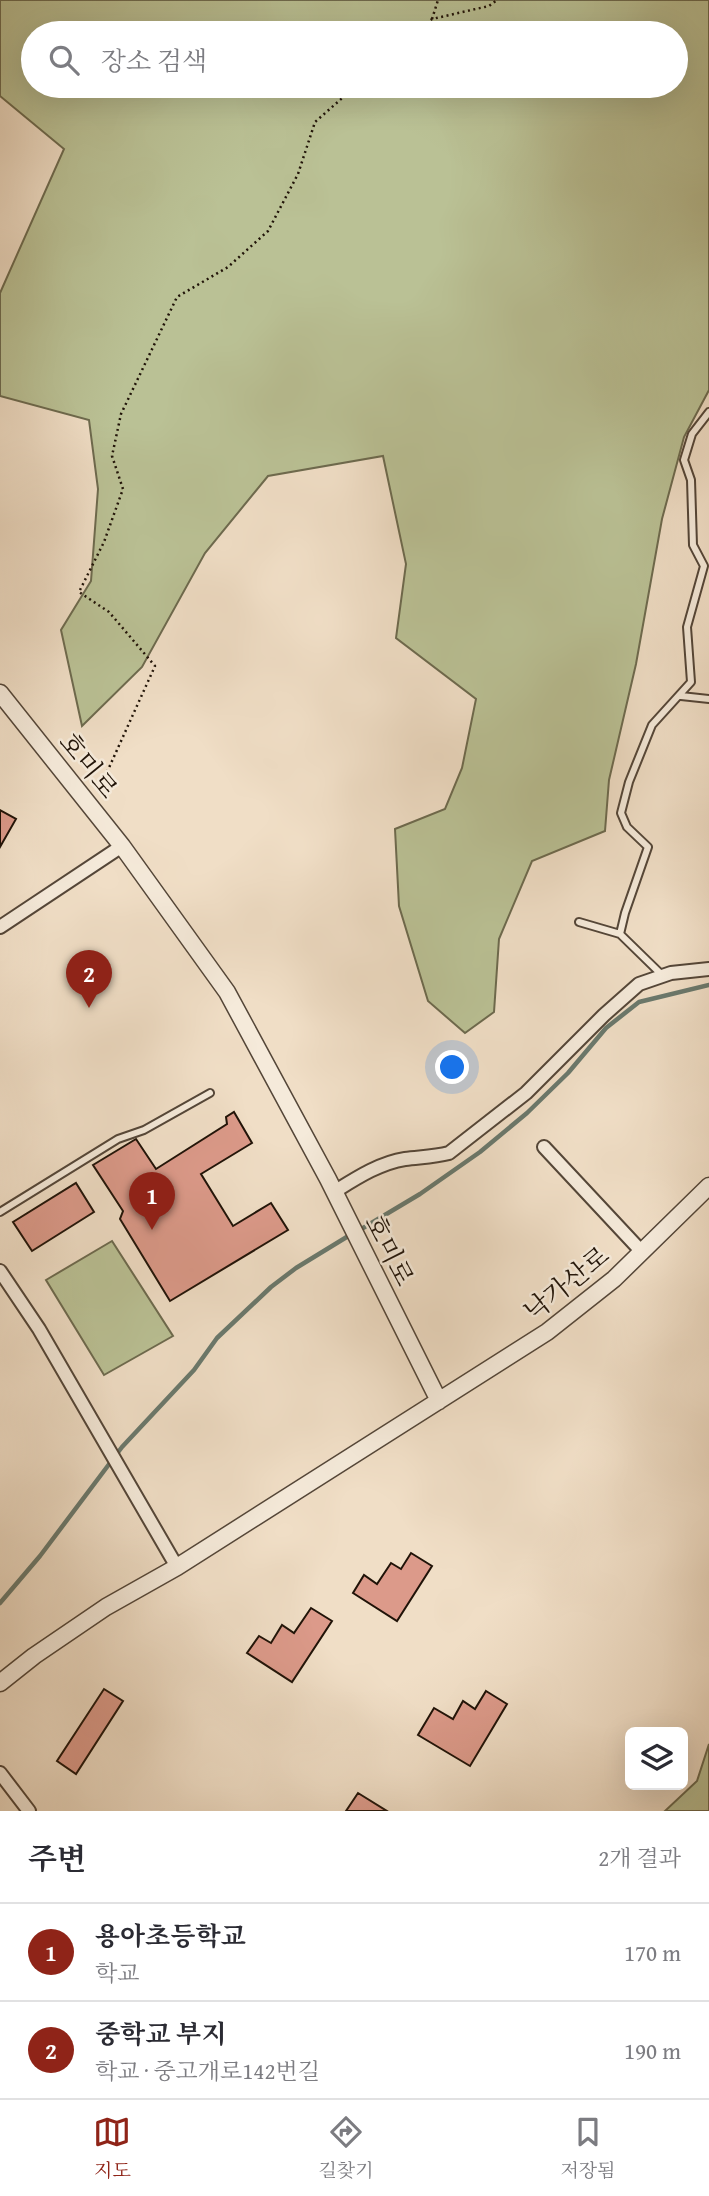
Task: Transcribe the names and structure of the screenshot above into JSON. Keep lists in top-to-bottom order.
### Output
{
  "streets": {
    "street": ["호미로", "낙가산로"]
  },
  "crossings": [
    ["호미로", "낙가산로"]
  ],
  "page": {
    "search": "장소 검색",
    "pins": ["2", "1"],
    "heading": ["주변", "2개 결과"],
    "list": [
      {
        "mark": "1",
        "name": "용아초등학교",
        "note": "학교",
        "value": "170 m"
      },
      {
        "mark": "2",
        "name": "중학교 부지",
        "note": "학교 · 중고개로142번길",
        "value": "190 m"
      }
    ],
    "nav": ["지도", "길찾기", "저장됨"]
  }
}
